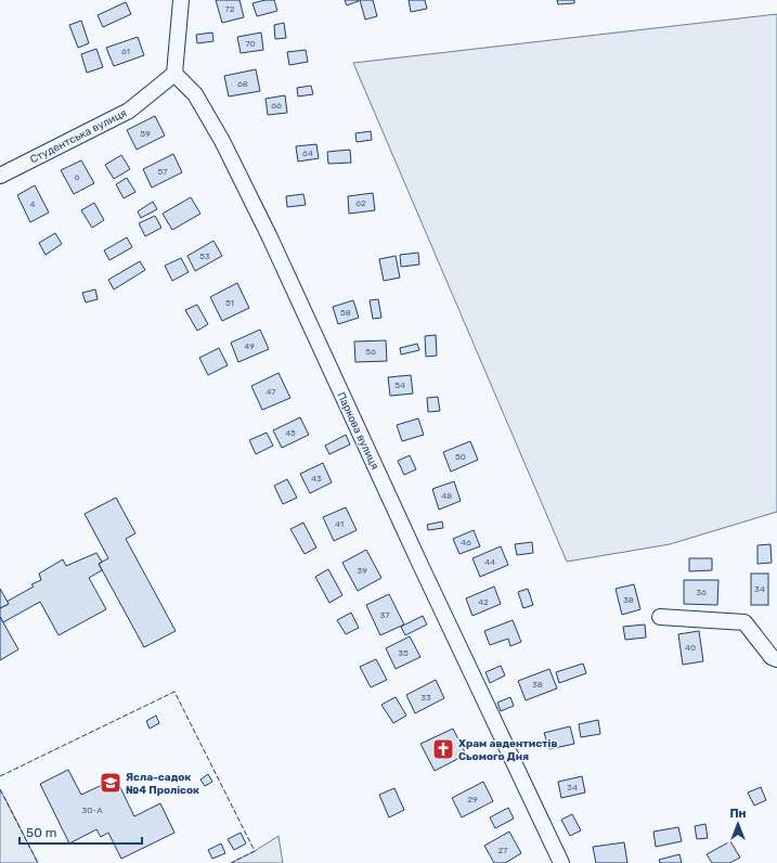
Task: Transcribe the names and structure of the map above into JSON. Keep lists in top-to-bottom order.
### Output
{
  "streets": {
    "street": ["Студентська вулиця", "Паркова вулиця"]
  },
  "crossings": [
    ["Студентська вулиця", "Паркова вулиця"]
  ],
  "places": {
    "church": ["Храм авдентистів Сьомого Дня"],
    "school or university": ["Ясла-садок №4 Пролісок"]
  },
  "house_numbers": [
    "72",
    "70",
    "61",
    "68",
    "66",
    "59",
    "64",
    "57",
    "6",
    "62",
    "4",
    "53",
    "51",
    "58",
    "49",
    "56",
    "54",
    "47",
    "45",
    "50",
    "43",
    "48",
    "41",
    "46",
    "44",
    "39",
    "34",
    "36",
    "38",
    "42",
    "37",
    "40",
    "35",
    "38",
    "33",
    "34",
    "29",
    "30-А",
    "27"
  ],
  "scale_bar": "50 m",
  "north": "top"
}
